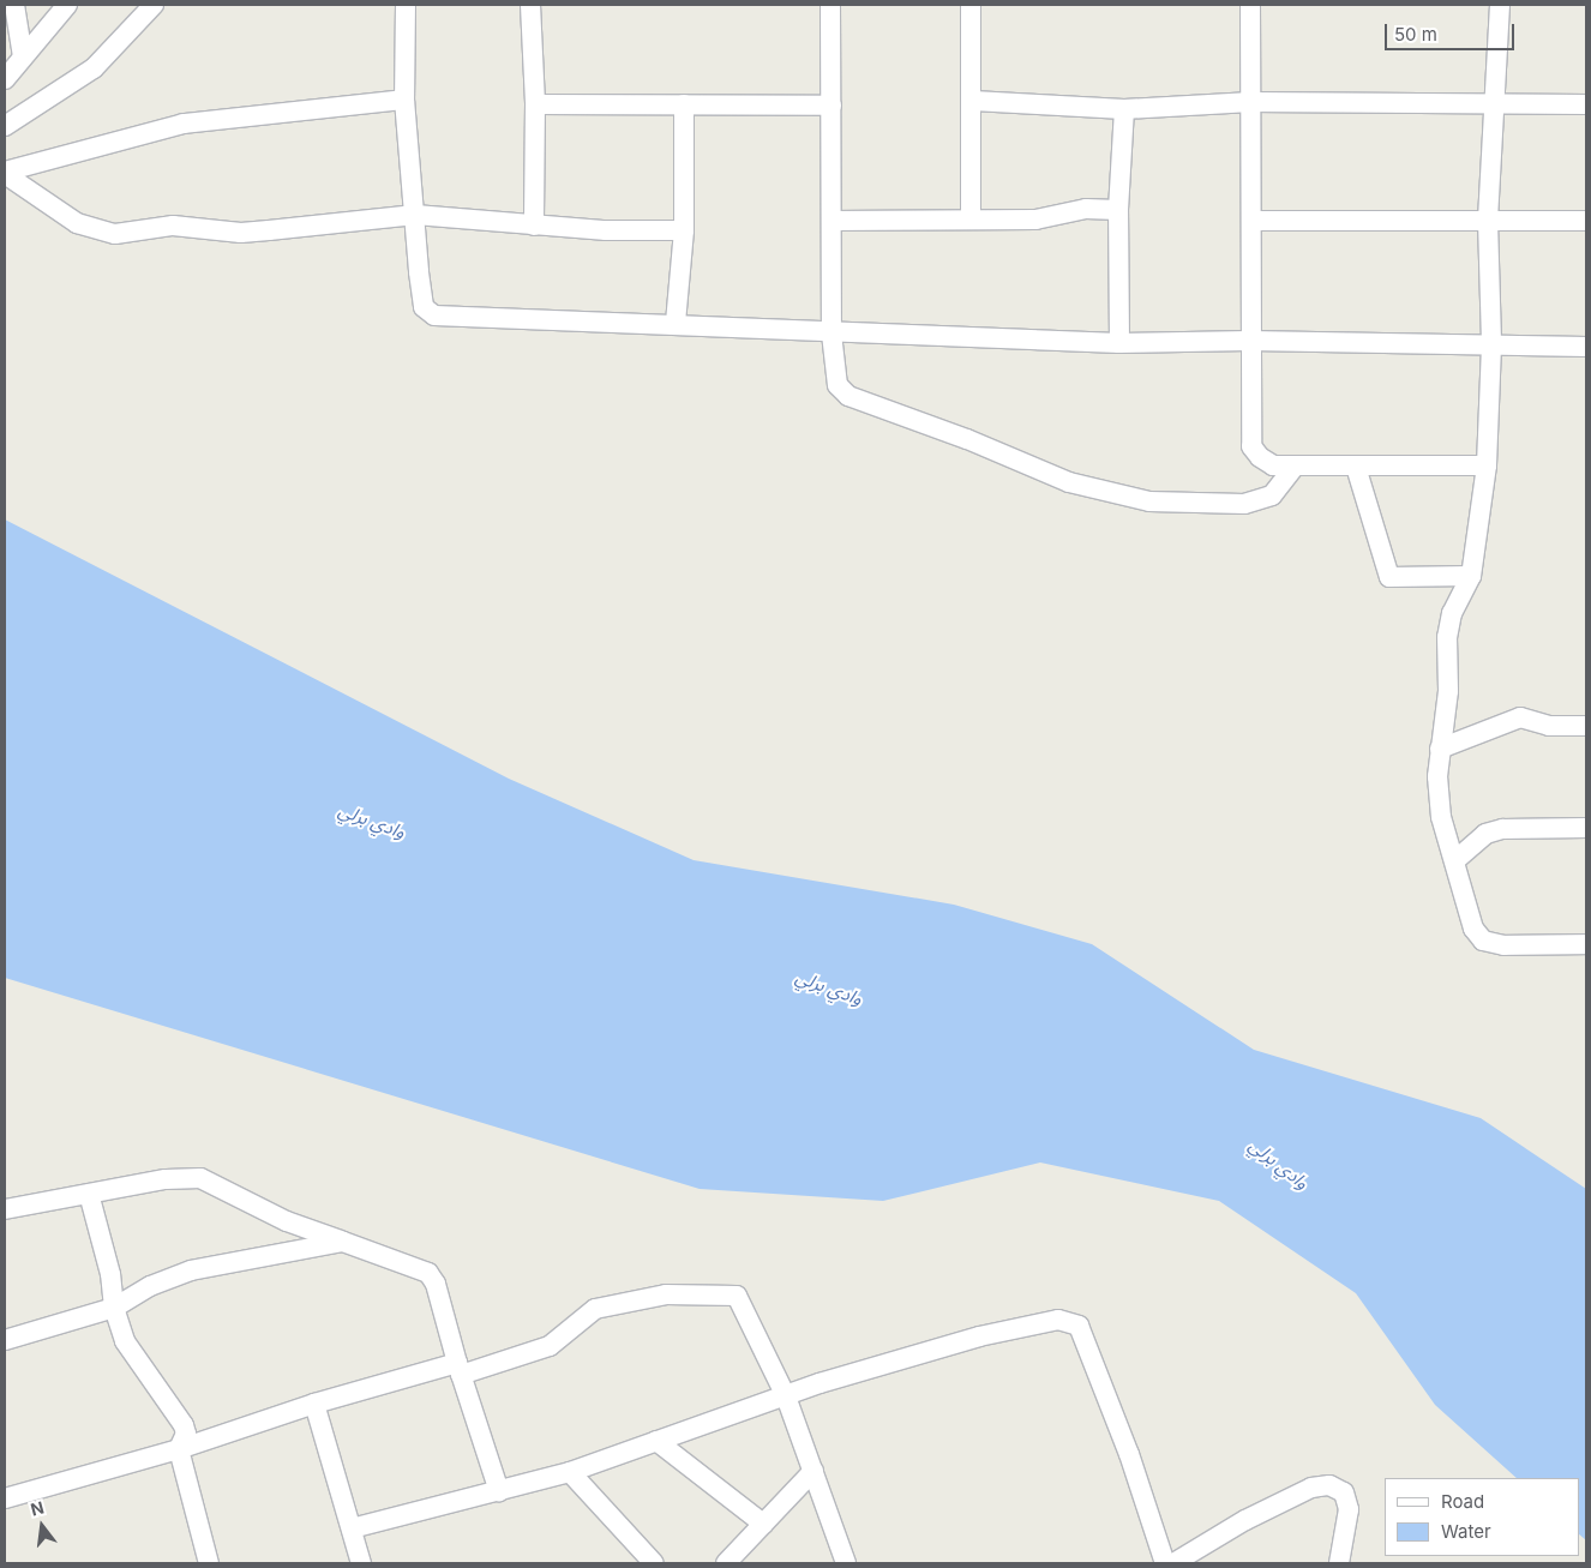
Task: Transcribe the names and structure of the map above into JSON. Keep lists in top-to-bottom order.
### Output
{
  "water": ["وادي برلي"],
  "legend": ["Road", "Water"],
  "scale_bar": "50 m",
  "north": "top"
}
